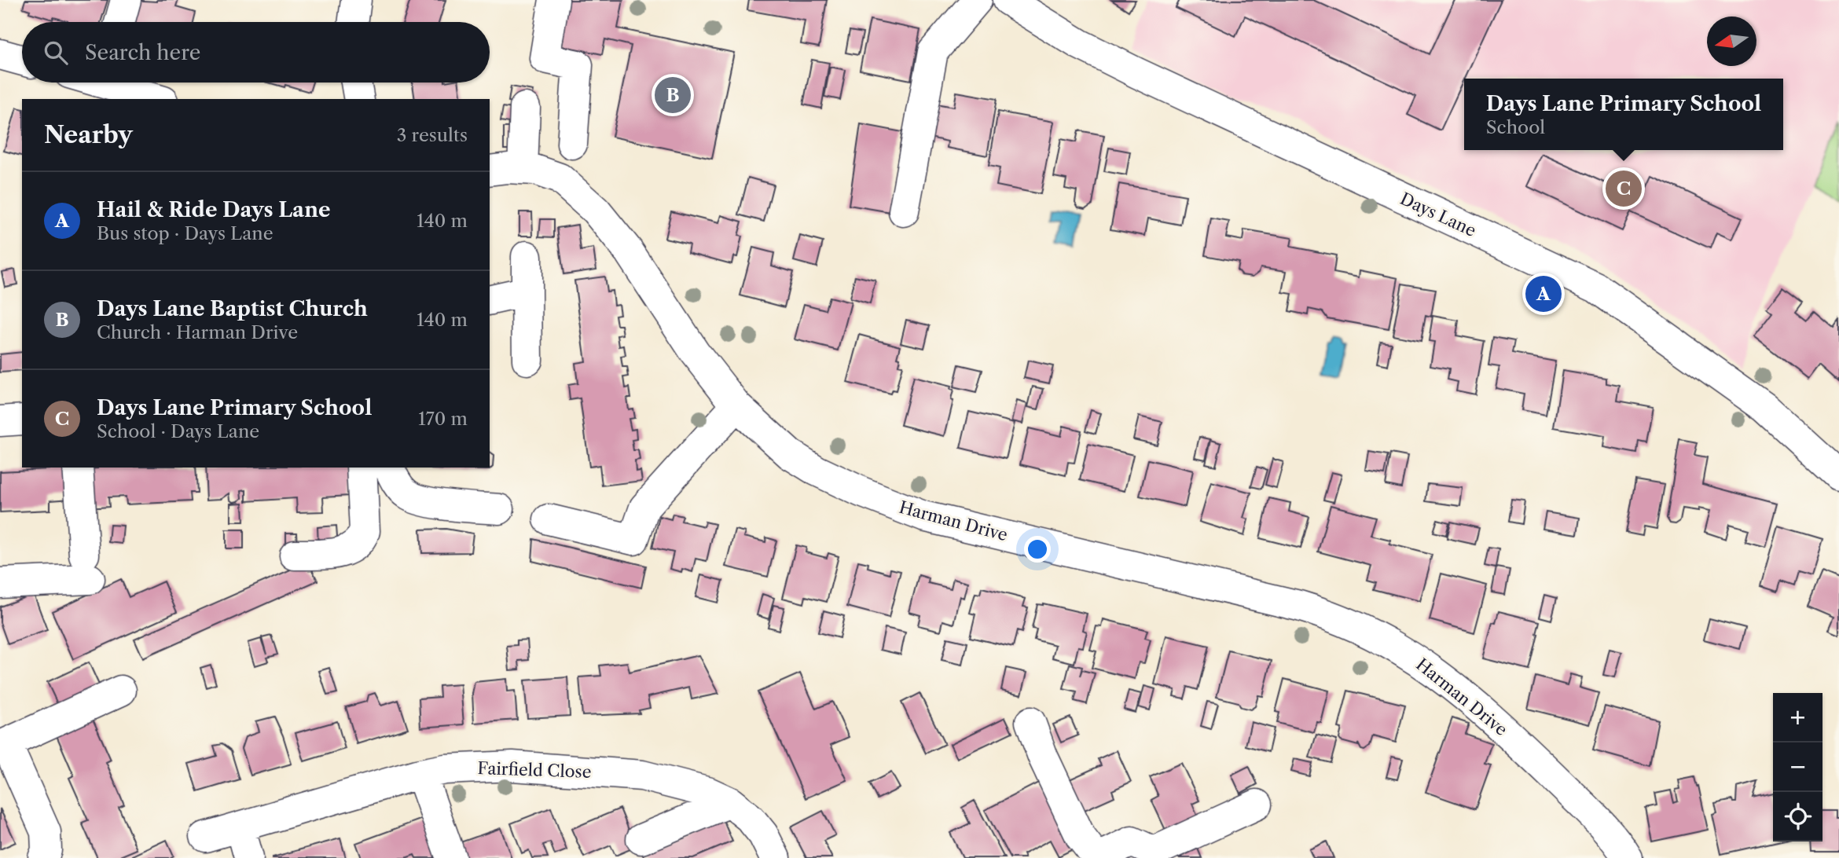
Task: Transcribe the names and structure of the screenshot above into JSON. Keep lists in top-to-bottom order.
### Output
{
  "streets": {
    "street": ["Days Lane", "Harman Drive", "Fairfield Close"]
  },
  "north": "left",
  "page": {
    "search": "Search here",
    "pins": ["B", "C", "A"],
    "popup": ["Days Lane Primary School", "School"],
    "heading": ["Nearby", "3 results"],
    "list": [
      {
        "mark": "A",
        "name": "Hail & Ride Days Lane",
        "note": "Bus stop · Days Lane",
        "value": "140 m"
      },
      {
        "mark": "B",
        "name": "Days Lane Baptist Church",
        "note": "Church · Harman Drive",
        "value": "140 m"
      },
      {
        "mark": "C",
        "name": "Days Lane Primary School",
        "note": "School · Days Lane",
        "value": "170 m"
      }
    ],
    "map_buttons": ["+", "−"]
  }
}
